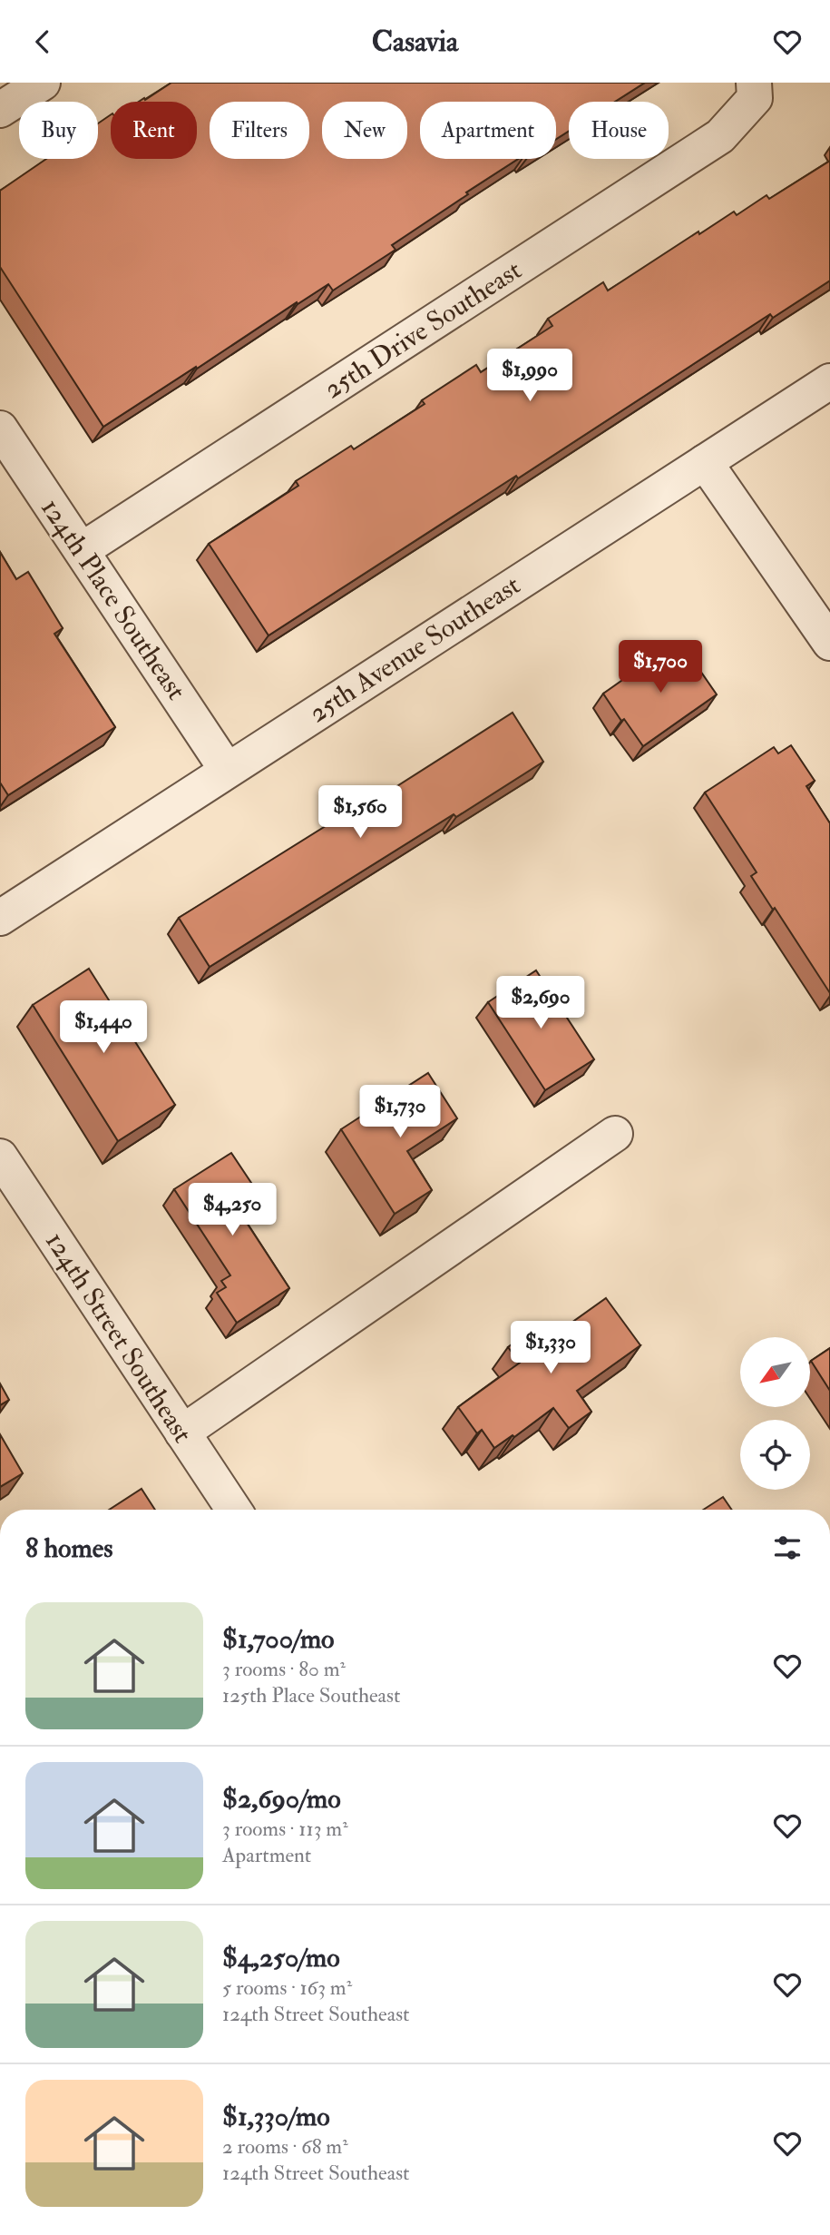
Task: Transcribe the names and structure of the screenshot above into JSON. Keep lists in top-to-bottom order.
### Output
{
  "streets": {
    "street": [
      "25th Drive Southeast",
      "124th Place Southeast",
      "25th Avenue Southeast",
      "124th Street Southeast"
    ]
  },
  "crossings": [
    ["25th Drive Southeast", "124th Place Southeast"],
    ["124th Place Southeast", "25th Avenue Southeast"]
  ],
  "north": "bottom left",
  "page": {
    "header": "Casavia",
    "chip": [
      "Buy",
      "Rent",
      "Filters",
      "New",
      "Apartment",
      "House"
    ],
    "price": [
      "$1,990",
      "$1,700",
      "$1,560",
      "$2,690",
      "$1,440",
      "$1,730",
      "$4,250",
      "$1,330"
    ],
    "heading": "8 homes",
    "list": [
      {
        "name": "$1,700/mo",
        "note": "3 rooms · 80 m² · 125th Place Southeast"
      },
      {
        "name": "$2,690/mo",
        "note": "3 rooms · 113 m² · Apartment"
      },
      {
        "name": "$4,250/mo",
        "note": "5 rooms · 163 m² · 124th Street Southeast"
      },
      {
        "name": "$1,330/mo",
        "note": "2 rooms · 68 m² · 124th Street Southeast"
      }
    ]
  }
}
